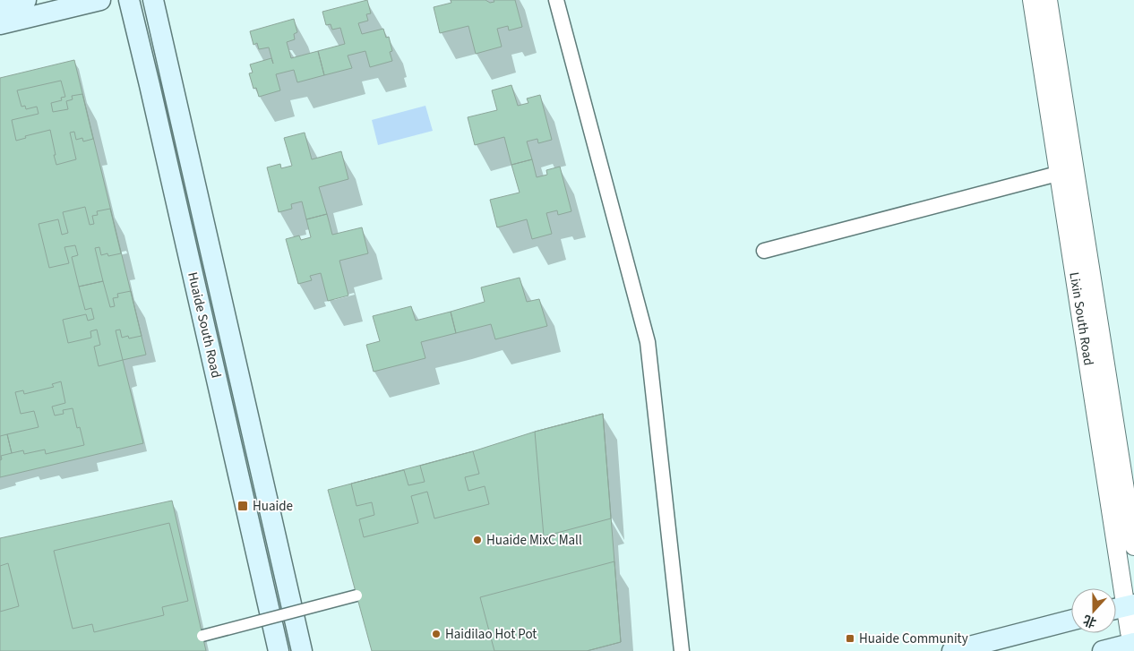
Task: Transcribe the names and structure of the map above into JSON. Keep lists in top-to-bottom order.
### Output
{
  "streets": {
    "main road": ["Huaide South Road"],
    "street": ["Lixin South Road"]
  },
  "places": {
    "transit": ["Huaide", "Huaide Community"],
    "other": ["Huaide MixC Mall", "Haidilao Hot Pot"]
  },
  "north": "bottom"
}
